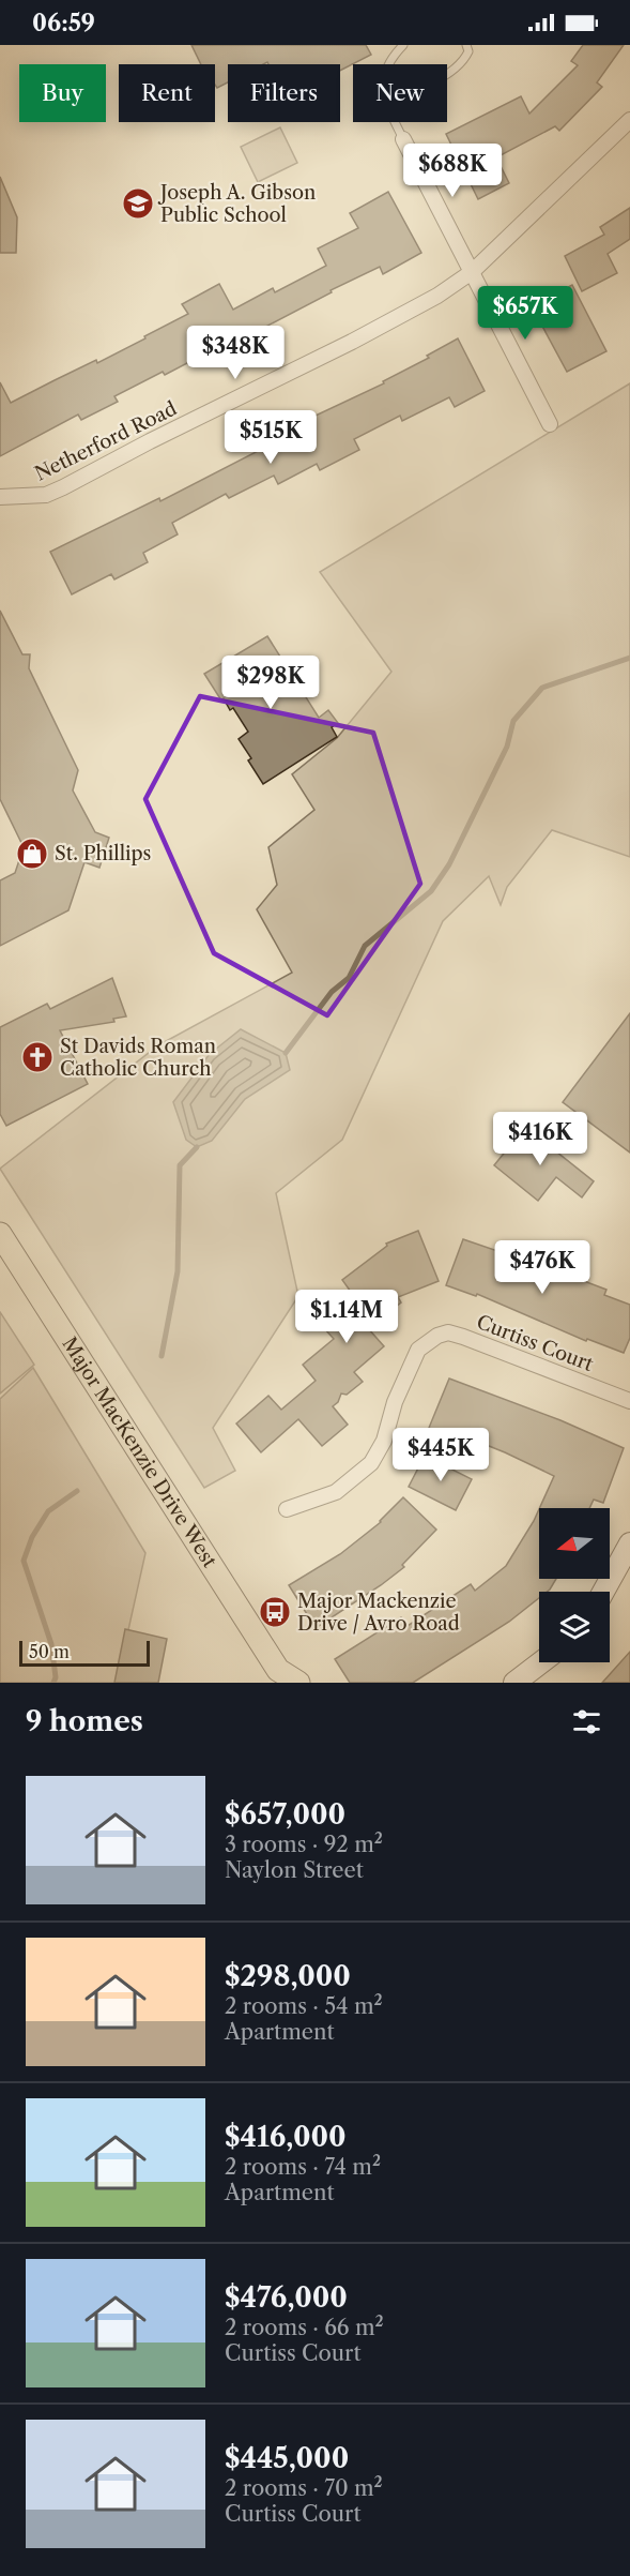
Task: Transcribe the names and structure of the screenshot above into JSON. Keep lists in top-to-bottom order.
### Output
{
  "streets": {
    "main road": ["Major MacKenzie Drive West"],
    "street": ["Netherford Road", "Curtiss Court"]
  },
  "places": {
    "school or university": ["Joseph A. Gibson Public School"],
    "shop": ["St. Phillips"],
    "church": ["St Davids Roman Catholic Church"],
    "bus stop": ["Major Mackenzie Drive / Avro Road"]
  },
  "scale_bar": "50 m",
  "north": "left",
  "page": {
    "status": "06:59",
    "chip": [
      "Buy",
      "Rent",
      "Filters",
      "New"
    ],
    "price": [
      "$688K",
      "$657K",
      "$348K",
      "$515K",
      "$298K",
      "$416K",
      "$476K",
      "$1.14M",
      "$445K"
    ],
    "scale": "50 m",
    "heading": "9 homes",
    "list": [
      {
        "name": "$657,000",
        "note": "3 rooms · 92 m² · Naylon Street"
      },
      {
        "name": "$298,000",
        "note": "2 rooms · 54 m² · Apartment"
      },
      {
        "name": "$416,000",
        "note": "2 rooms · 74 m² · Apartment"
      },
      {
        "name": "$476,000",
        "note": "2 rooms · 66 m² · Curtiss Court"
      },
      {
        "name": "$445,000",
        "note": "2 rooms · 70 m² · Curtiss Court"
      }
    ]
  }
}
